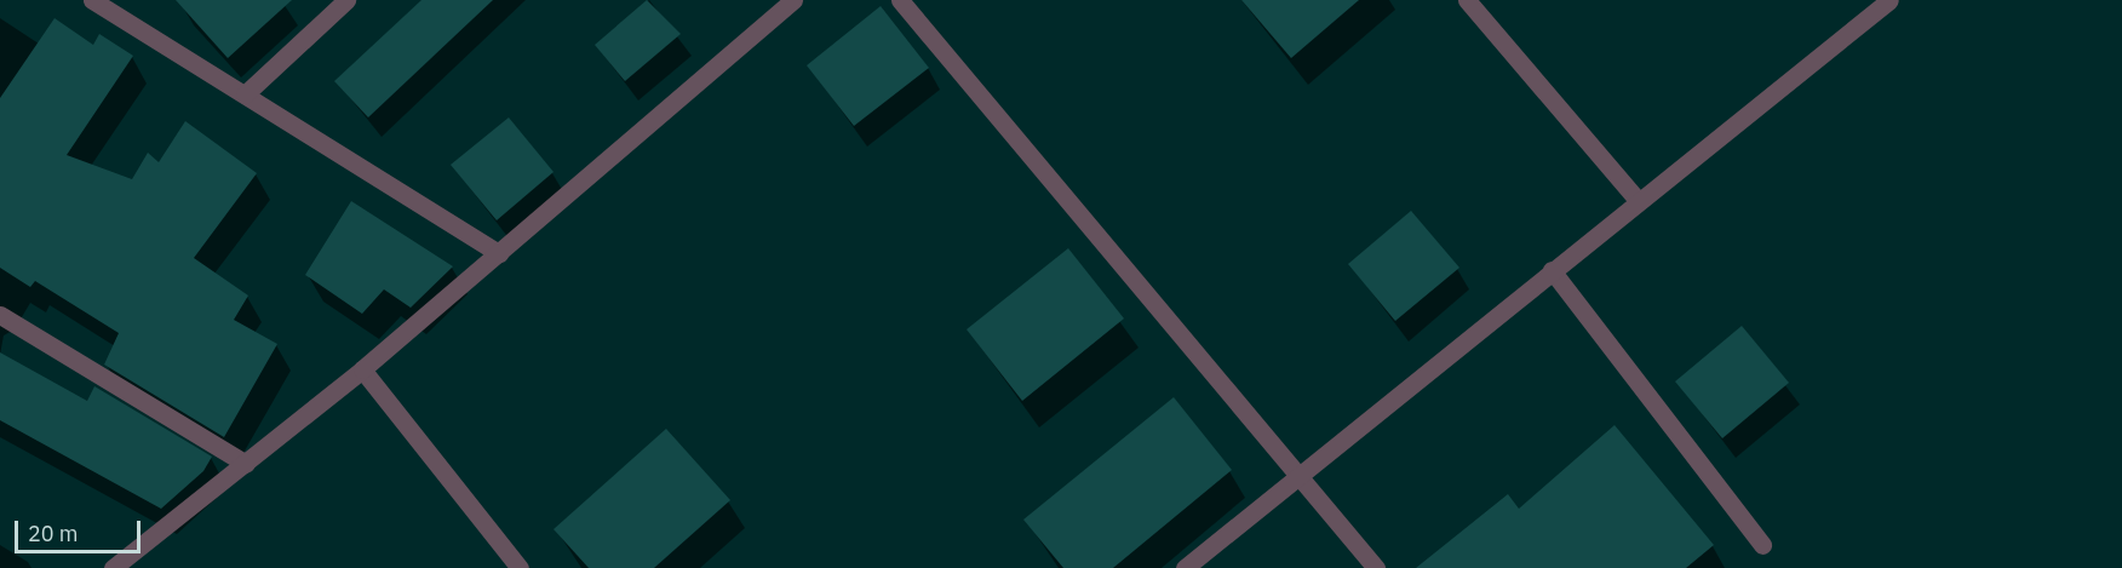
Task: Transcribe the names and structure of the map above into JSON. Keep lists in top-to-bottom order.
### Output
{
  "scale_bar": "20 m"
}
